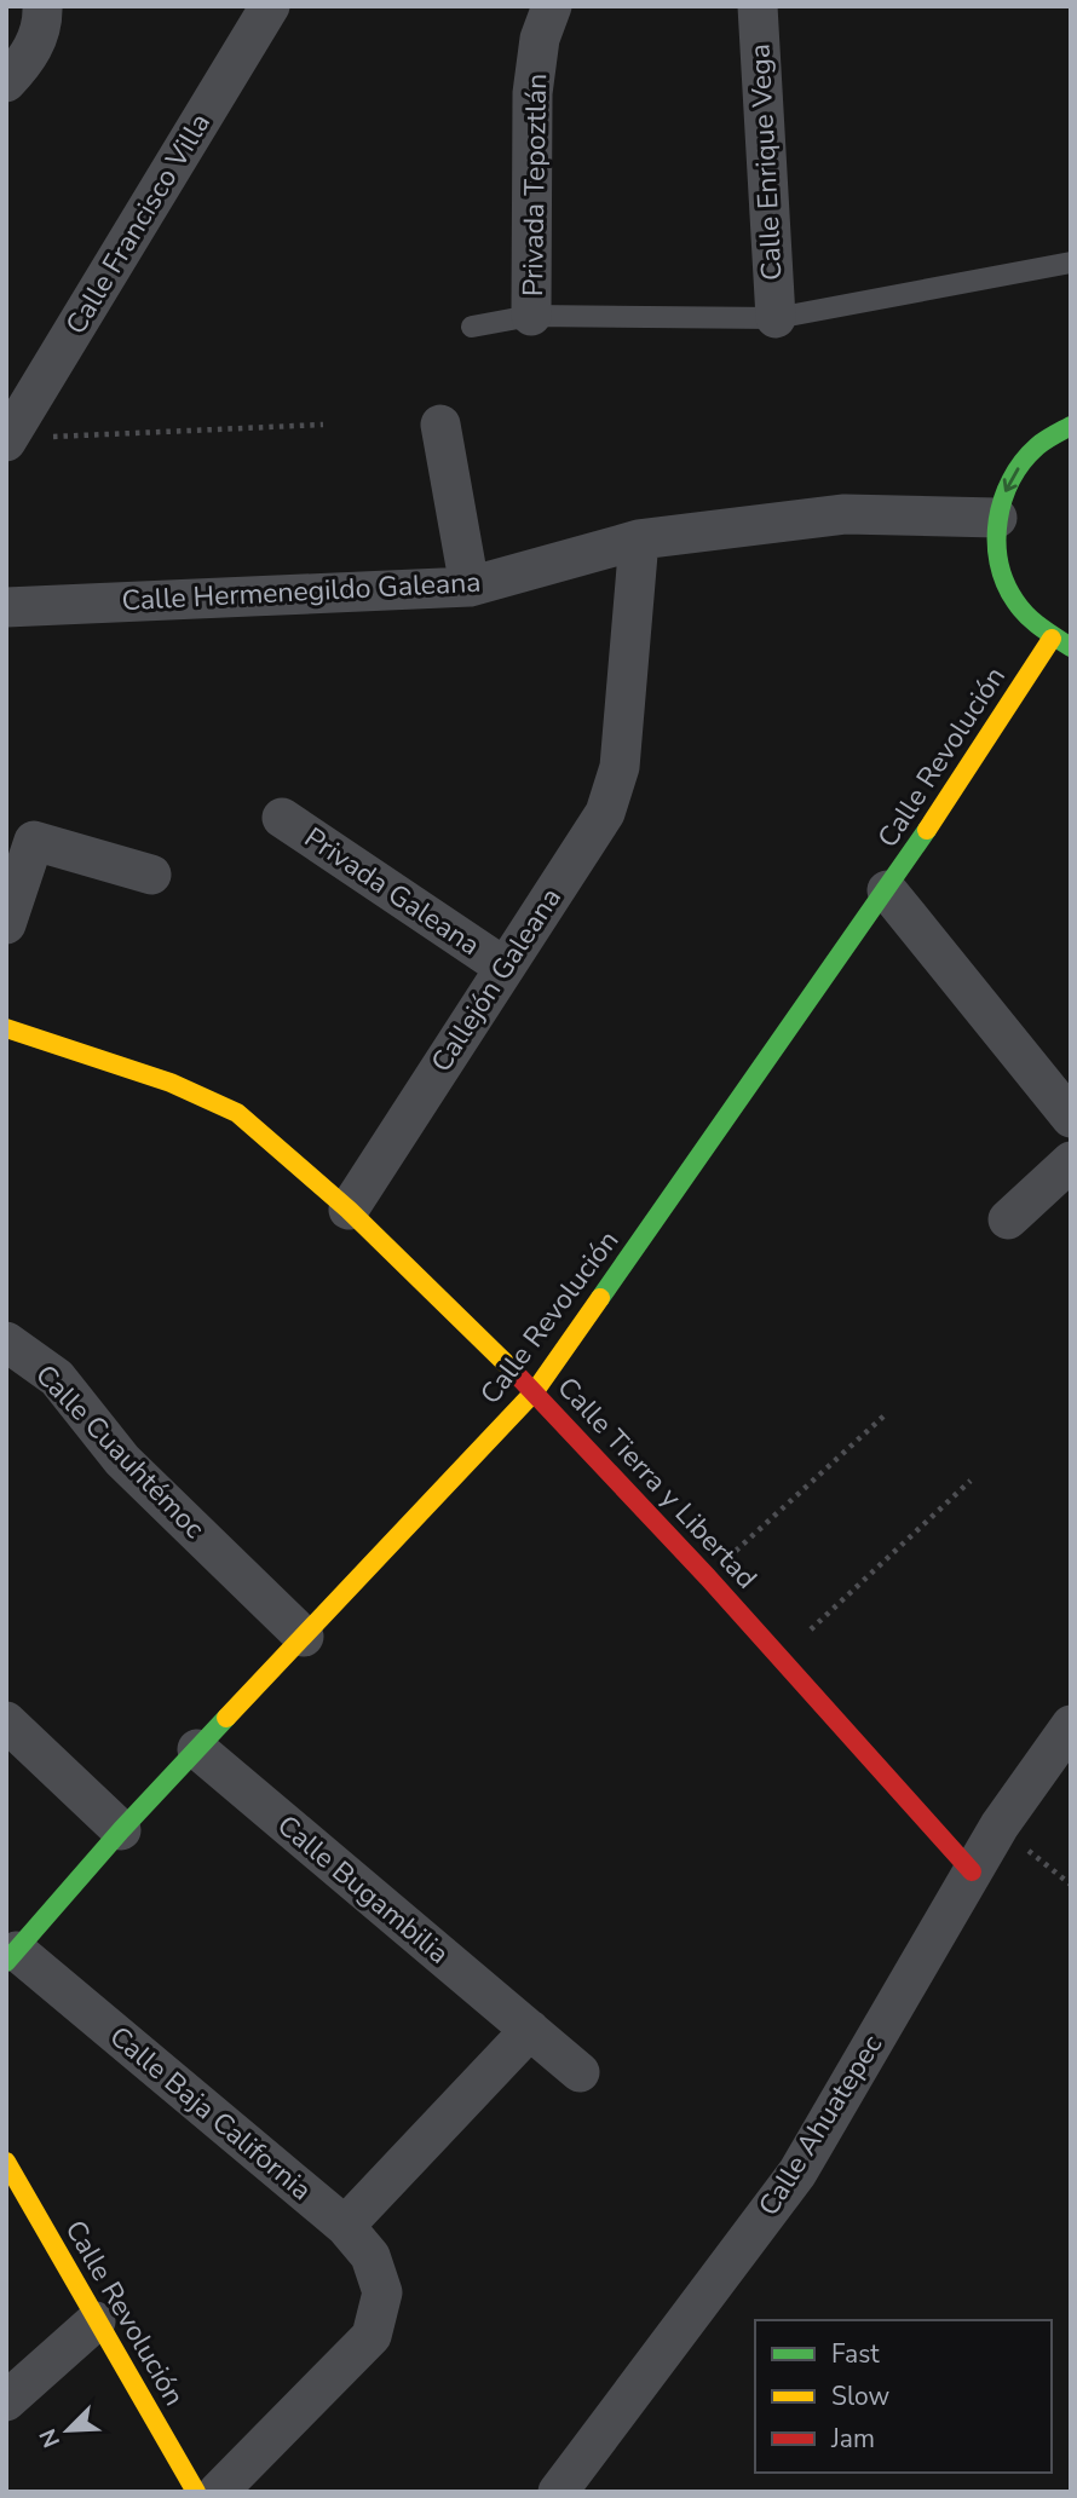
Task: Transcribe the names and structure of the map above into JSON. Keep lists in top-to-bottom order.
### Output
{
  "streets": {
    "street": [
      "Calle Enrique Vega",
      "Privada Tepoztlán",
      "Calle Francisco Villa",
      "Calle Hermenegildo Galeana",
      "Calle Revolución",
      "Privada Galeana",
      "Callejón Galeana",
      "Calle Cuauhtémoc",
      "Calle Tierra y Libertad",
      "Calle Bugambilia",
      "Calle Baja California",
      "Calle Ahuatepec"
    ]
  },
  "crossings": [
    ["Calle Hermenegildo Galeana", "Callejón Galeana"],
    ["Calle Revolución", "Calle Cuauhtémoc"],
    ["Calle Revolución", "Calle Tierra y Libertad"],
    ["Calle Revolución", "Calle Bugambilia"],
    ["Calle Revolución", "Calle Baja California"],
    ["Privada Galeana", "Callejón Galeana"],
    ["Callejón Galeana", "Calle Tierra y Libertad"],
    ["Calle Tierra y Libertad", "Calle Ahuatepec"]
  ],
  "legend": ["Fast", "Slow", "Jam"],
  "north": "bottom left"
}
